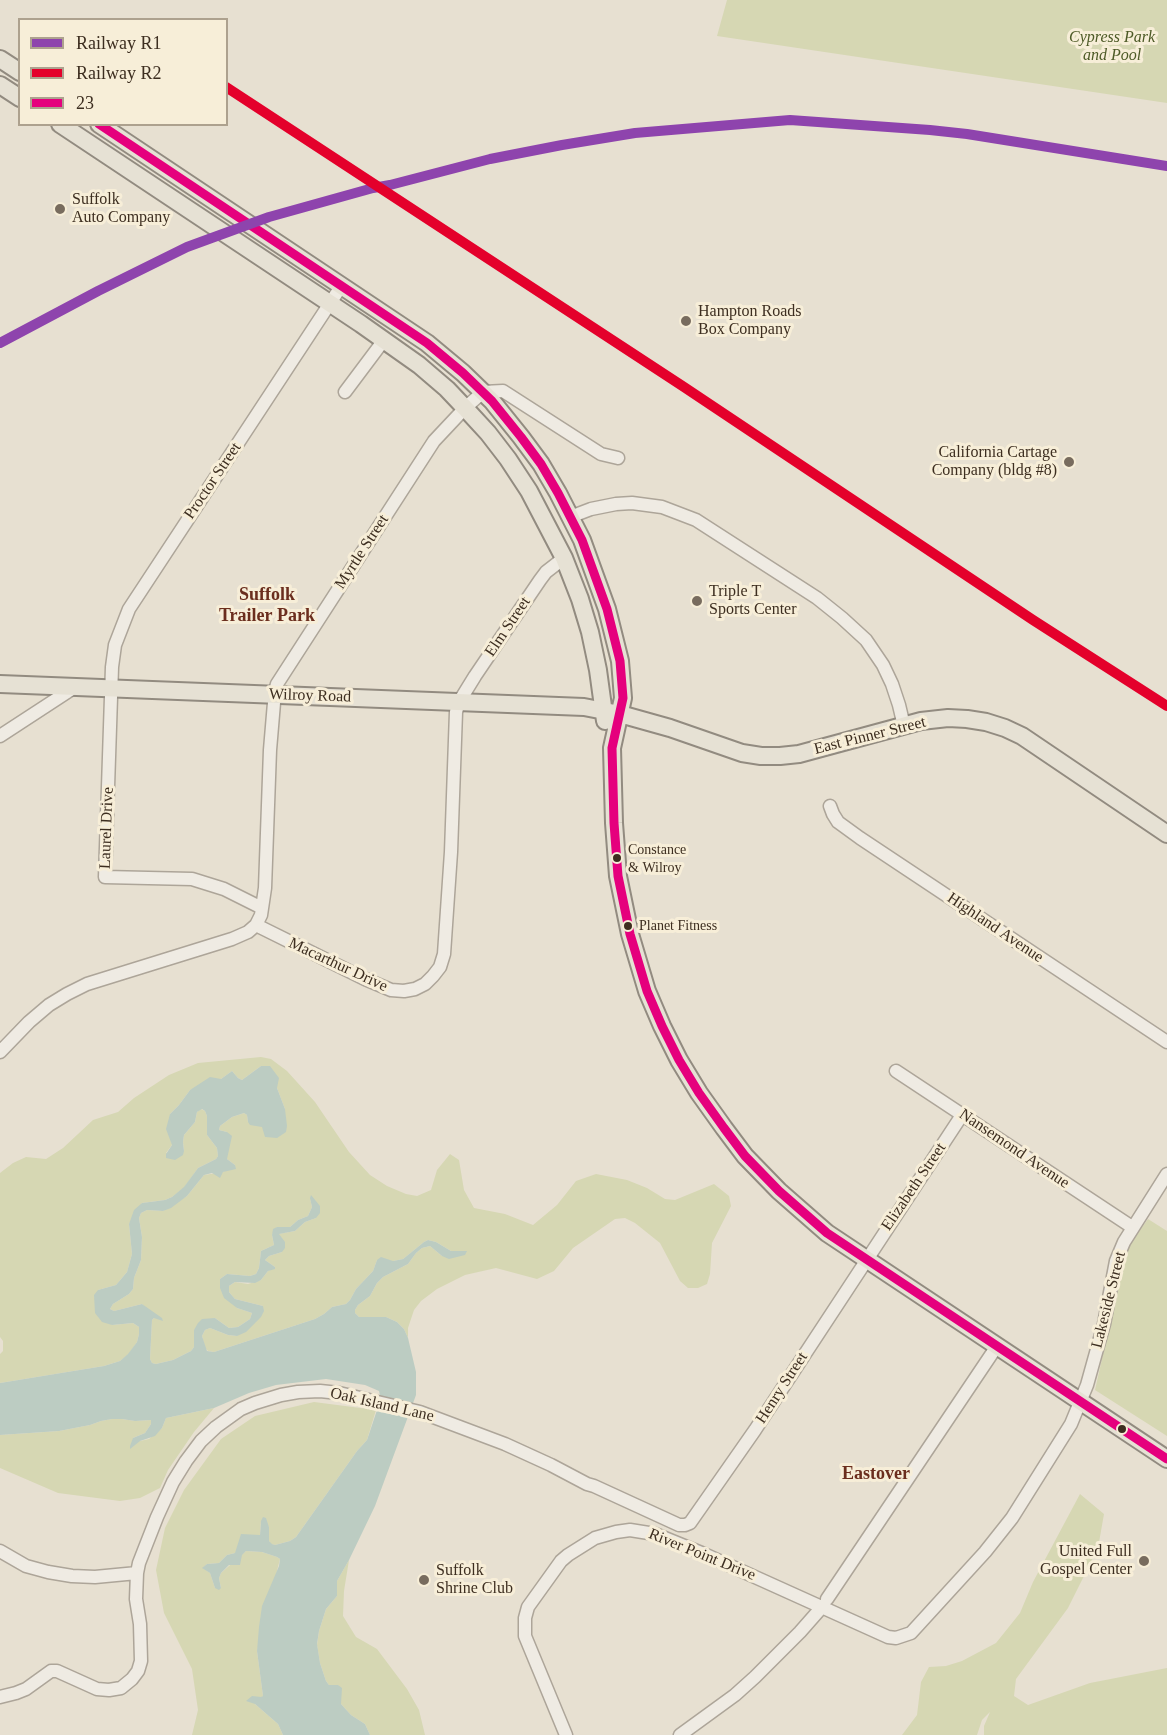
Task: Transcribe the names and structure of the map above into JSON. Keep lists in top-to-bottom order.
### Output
{
  "streets": {
    "main road": ["Wilroy Road", "East Pinner Street"],
    "street": [
      "Proctor Street",
      "Myrtle Street",
      "Elm Street",
      "Laurel Drive",
      "Highland Avenue",
      "Macarthur Drive",
      "Nansemond Avenue",
      "Elizabeth Street",
      "Lakeside Street",
      "Henry Street",
      "Oak Island Lane",
      "River Point Drive"
    ]
  },
  "crossings": [
    ["Proctor Street", "Wilroy Road"],
    ["Proctor Street", "Laurel Drive"],
    ["Myrtle Street", "Wilroy Road"],
    ["Myrtle Street", "Laurel Drive"],
    ["Myrtle Street", "Macarthur Drive"],
    ["Elm Street", "Wilroy Road"],
    ["Elm Street", "Macarthur Drive"],
    ["Wilroy Road", "East Pinner Street"],
    ["Wilroy Road", "Laurel Drive"],
    ["Wilroy Road", "Macarthur Drive"],
    ["Nansemond Avenue", "Elizabeth Street"],
    ["Nansemond Avenue", "Lakeside Street"],
    ["Elizabeth Street", "Henry Street"],
    ["Lakeside Street", "River Point Drive"],
    ["Henry Street", "Oak Island Lane"]
  ],
  "districts": ["Suffolk Trailer Park", "Eastover"],
  "parks": ["Cypress Park and Pool"],
  "places": [
    "Suffolk Auto Company",
    "Hampton Roads Box Company",
    "California Cartage Company (bldg #8)",
    "Triple T Sports Center",
    "Constance & Wilroy",
    "Planet Fitness",
    "United Full Gospel Center",
    "Suffolk Shrine Club"
  ],
  "lines": ["rail line R2", "rail line R1", "transit line 23"],
  "legend": ["Railway R1", "Railway R2", "23"]
}
